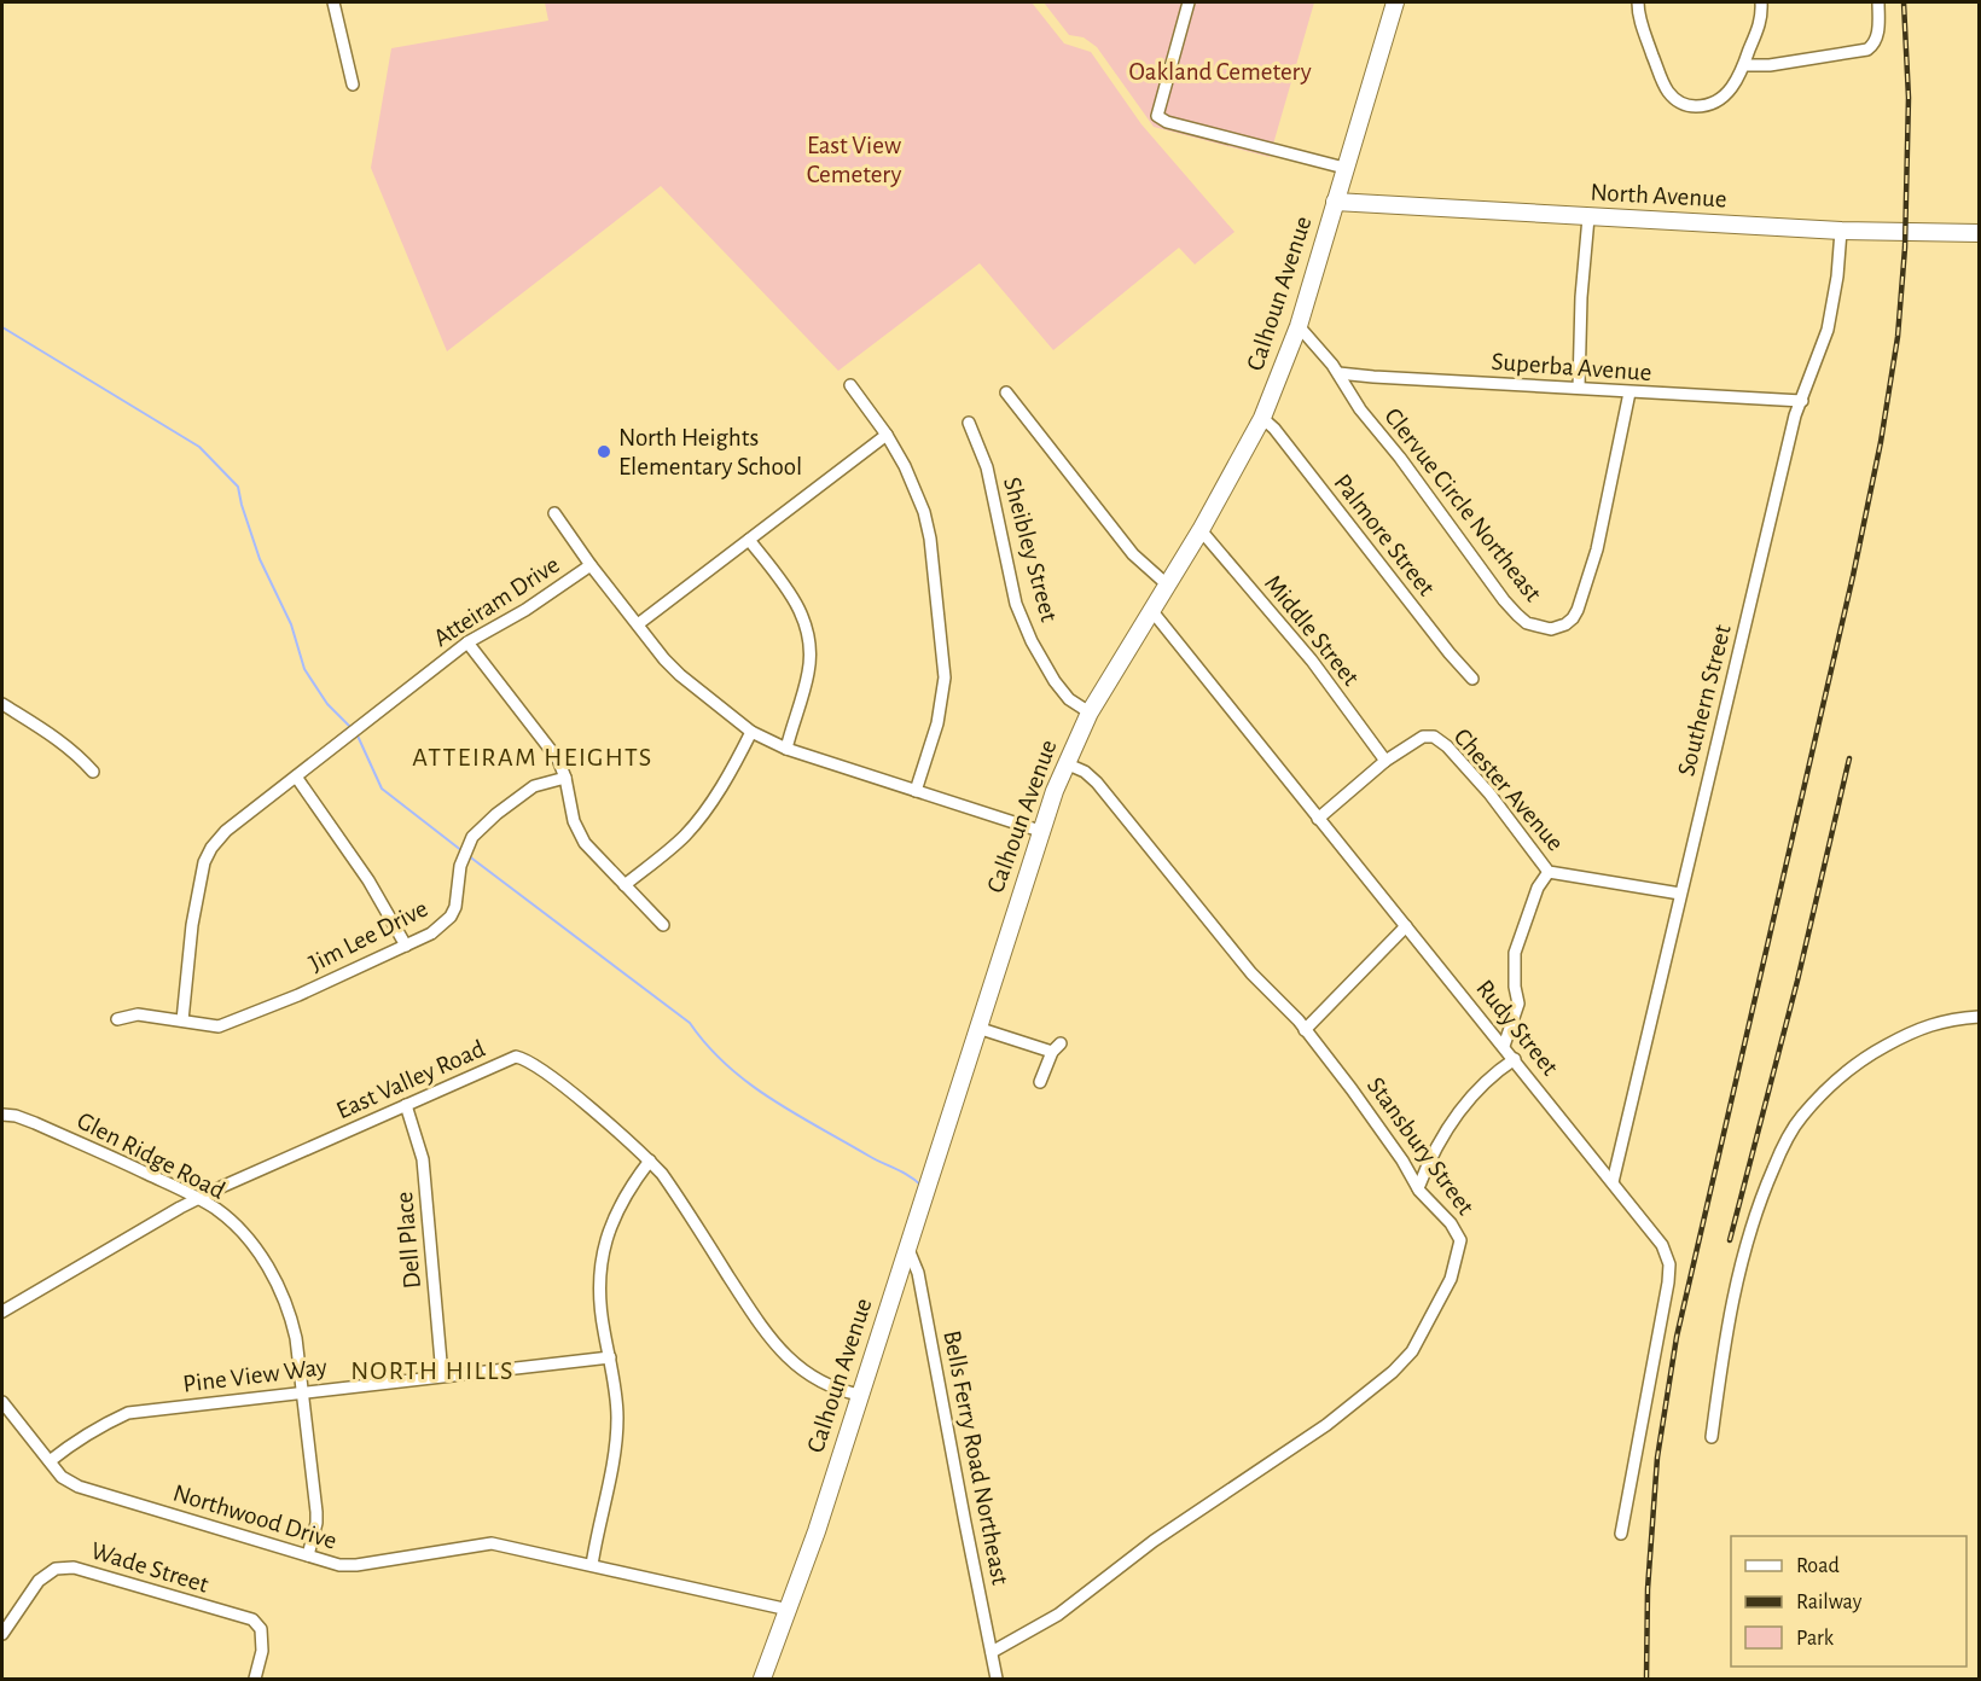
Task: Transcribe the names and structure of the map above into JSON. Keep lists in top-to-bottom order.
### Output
{
  "streets": {
    "street": [
      "North Avenue",
      "Calhoun Avenue",
      "Superba Avenue",
      "Clervue Circle Northeast",
      "Palmore Street",
      "Sheibley Street",
      "Atteiram Drive",
      "Middle Street",
      "Southern Street",
      "Chester Avenue",
      "Jim Lee Drive",
      "Rudy Street",
      "East Valley Road",
      "Stansbury Street",
      "Glen Ridge Road",
      "Dell Place",
      "Pine View Way",
      "Bells Ferry Road Northeast",
      "Northwood Drive",
      "Wade Street"
    ]
  },
  "crossings": [
    ["North Avenue", "Calhoun Avenue"],
    ["North Avenue", "Southern Street"],
    ["Calhoun Avenue", "Clervue Circle Northeast"],
    ["Calhoun Avenue", "Palmore Street"],
    ["Calhoun Avenue", "Sheibley Street"],
    ["Calhoun Avenue", "Atteiram Drive"],
    ["Calhoun Avenue", "Middle Street"],
    ["Calhoun Avenue", "Rudy Street"],
    ["Calhoun Avenue", "East Valley Road"],
    ["Calhoun Avenue", "Stansbury Street"],
    ["Calhoun Avenue", "Bells Ferry Road Northeast"],
    ["Calhoun Avenue", "Northwood Drive"],
    ["Superba Avenue", "Clervue Circle Northeast"],
    ["Superba Avenue", "Southern Street"],
    ["Atteiram Drive", "Jim Lee Drive"],
    ["Middle Street", "Chester Avenue"],
    ["Southern Street", "Chester Avenue"],
    ["Southern Street", "Rudy Street"],
    ["East Valley Road", "Glen Ridge Road"],
    ["East Valley Road", "Dell Place"],
    ["Stansbury Street", "Bells Ferry Road Northeast"],
    ["Glen Ridge Road", "Pine View Way"],
    ["Glen Ridge Road", "Northwood Drive"],
    ["Dell Place", "Pine View Way"],
    ["Pine View Way", "Northwood Drive"]
  ],
  "districts": ["ATTEIRAM HEIGHTS", "NORTH HILLS"],
  "parks": ["Oakland Cemetery", "East View Cemetery"],
  "places": ["North Heights Elementary School"],
  "legend": ["Road", "Railway", "Park"]
}
